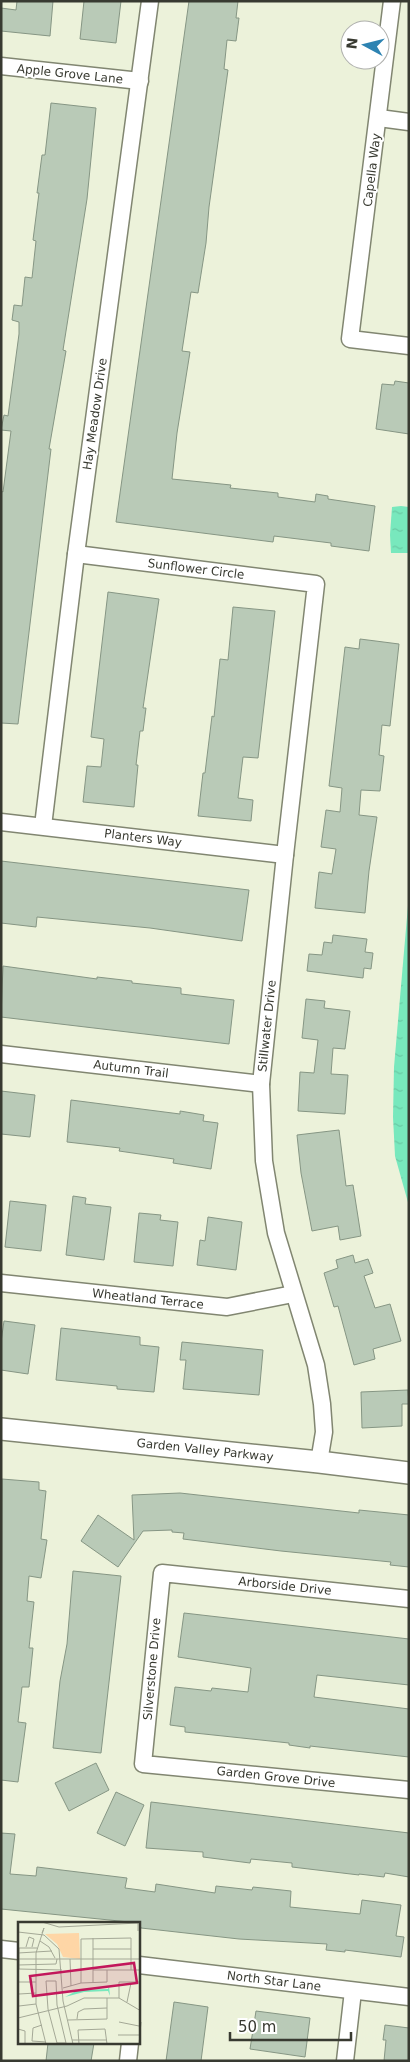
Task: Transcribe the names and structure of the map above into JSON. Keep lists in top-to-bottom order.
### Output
{
  "streets": {
    "street": [
      "Apple Grove Lane",
      "Capella Way",
      "Hay Meadow Drive",
      "Sunflower Circle",
      "Planters Way",
      "Stillwater Drive",
      "Autumn Trail",
      "Wheatland Terrace",
      "Garden Valley Parkway",
      "Arborside Drive",
      "Silverstone Drive",
      "Garden Grove Drive",
      "North Star Lane"
    ]
  },
  "crossings": [
    ["Apple Grove Lane", "Hay Meadow Drive"],
    ["Hay Meadow Drive", "Sunflower Circle"],
    ["Hay Meadow Drive", "Planters Way"],
    ["Sunflower Circle", "Stillwater Drive"],
    ["Planters Way", "Stillwater Drive"],
    ["Stillwater Drive", "Autumn Trail"],
    ["Stillwater Drive", "Wheatland Terrace"],
    ["Stillwater Drive", "Garden Valley Parkway"],
    ["Arborside Drive", "Silverstone Drive"],
    ["Silverstone Drive", "Garden Grove Drive"]
  ],
  "scale_bar": "50 m",
  "north": "left"
}
